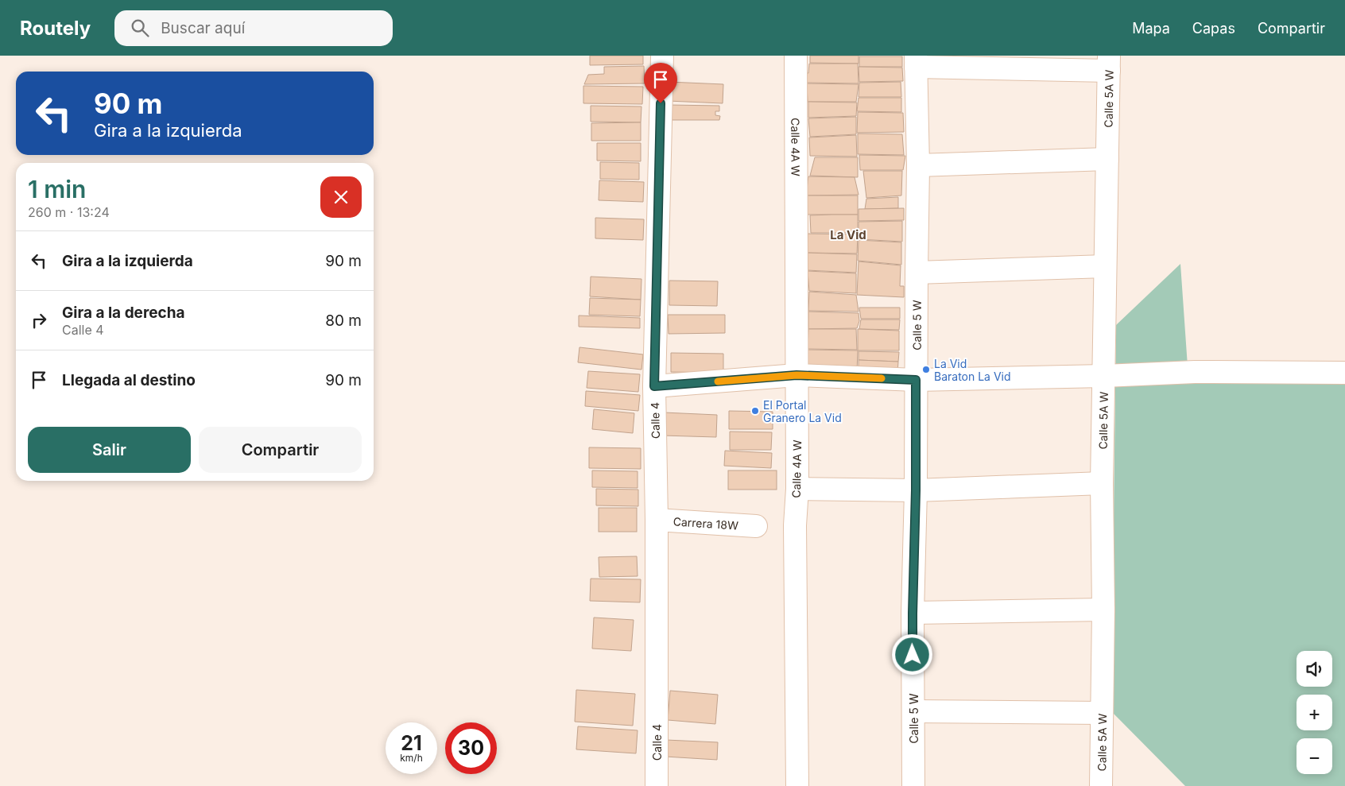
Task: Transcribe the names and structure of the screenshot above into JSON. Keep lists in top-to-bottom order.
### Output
{
  "streets": {
    "street": [
      "Calle 5A W",
      "Calle 4A W",
      "Calle 5 W",
      "Calle 4",
      "Carrera 18W"
    ]
  },
  "crossings": [
    ["Calle 4", "Carrera 18W"]
  ],
  "districts": ["La Vid"],
  "places": ["La Vid Baraton La Vid", "El Portal Granero La Vid"],
  "page": {
    "header": "Routely",
    "search": "Buscar aquí",
    "nav": ["Mapa", "Capas", "Compartir"],
    "turn": ["90 m", "Gira a la izquierda"],
    "heading": ["1 min", "260 m · 13:24"],
    "list": [
      {
        "name": "Gira a la izquierda",
        "value": "90 m"
      },
      {
        "name": "Gira a la derecha",
        "note": "Calle 4",
        "value": "80 m"
      },
      {
        "name": "Llegada al destino",
        "value": "90 m"
      }
    ],
    "buttons": ["Salir", "Compartir"],
    "map_buttons": ["+", "−"],
    "speed": "21 km/h",
    "limit": "30"
  }
}
